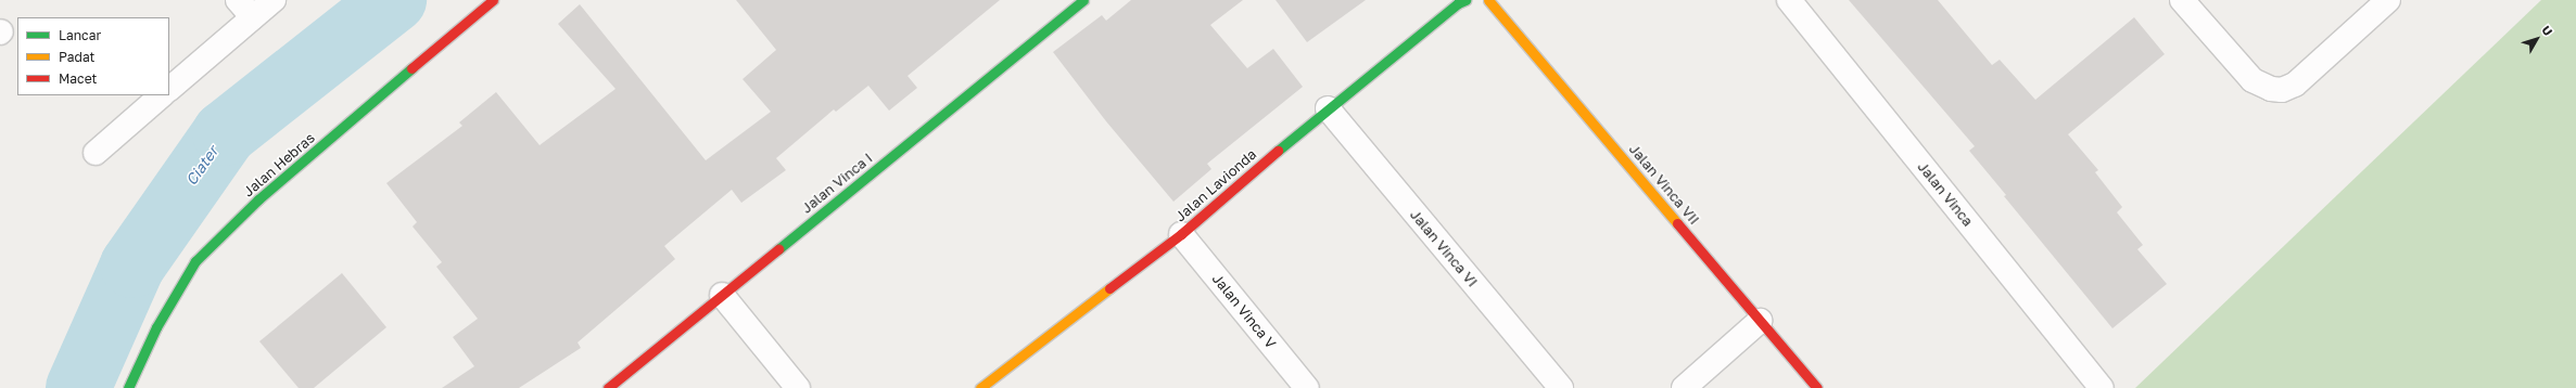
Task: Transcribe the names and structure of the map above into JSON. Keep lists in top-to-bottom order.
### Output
{
  "streets": {
    "street": [
      "Jalan Hebras",
      "Jalan Vinca I",
      "Jalan Vinca VII",
      "Jalan Lavionda",
      "Jalan Vinca",
      "Jalan Vinca VI",
      "Jalan Vinca V"
    ]
  },
  "crossings": [
    ["Jalan Lavionda", "Jalan Vinca VI"],
    ["Jalan Lavionda", "Jalan Vinca V"]
  ],
  "water": ["Ciater"],
  "legend": ["Lancar", "Padat", "Macet"],
  "north": "top right"
}
